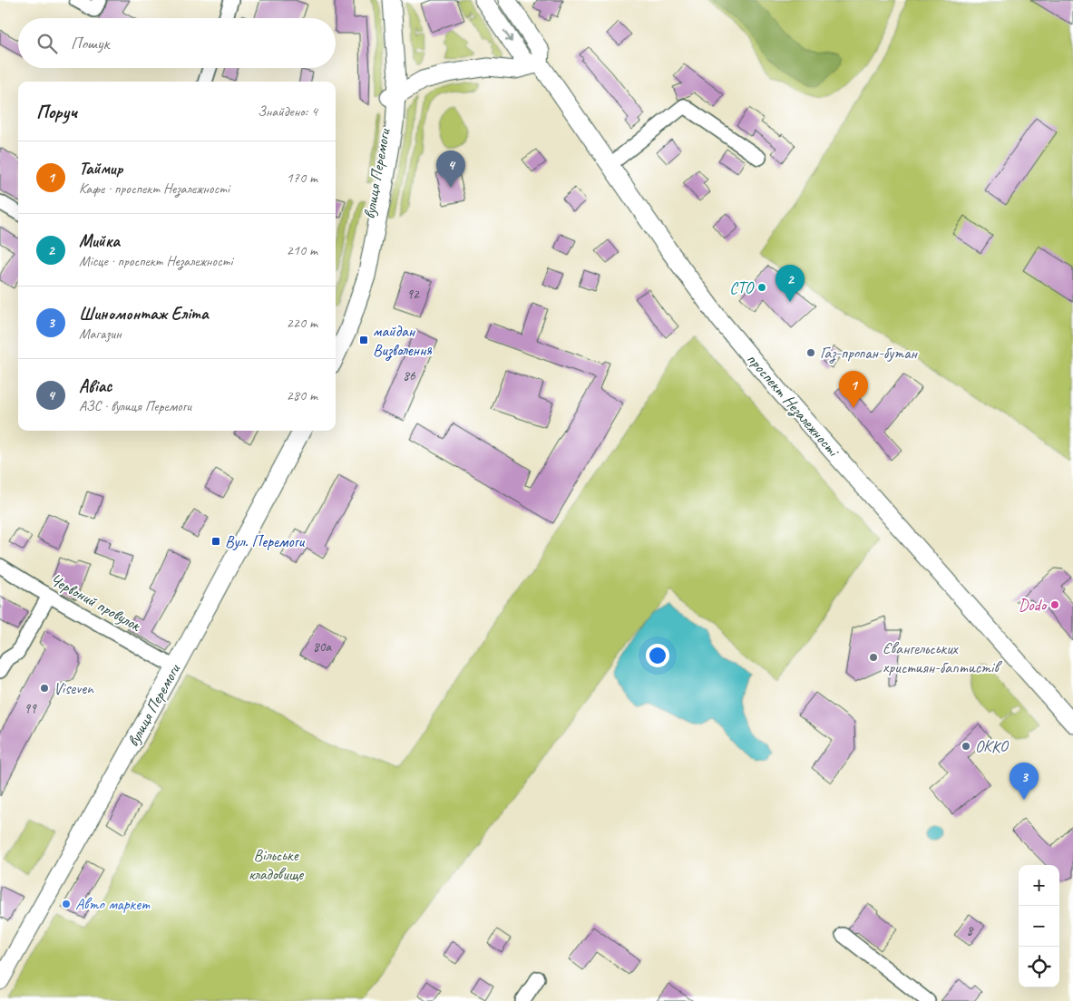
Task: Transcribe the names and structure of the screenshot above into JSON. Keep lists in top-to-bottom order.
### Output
{
  "streets": {
    "main road": ["вулиця Перемоги", "проспект Незалежності"],
    "street": ["Червоний провулок"]
  },
  "crossings": [
    ["вулиця Перемоги", "Червоний провулок"]
  ],
  "parks": ["Вільське кладовище"],
  "places": {
    "other": [
      "СТО",
      "Газ-пропан-бутан",
      "Dodo",
      "Євангельських християн-баптистів",
      "Viseven",
      "ОККО",
      "Авто маркет"
    ],
    "transit": ["майдан Визволення", "Вул. Перемоги"]
  },
  "house_numbers": [
    "92",
    "86",
    "80а",
    "99",
    "8"
  ],
  "page": {
    "search": "Пошук",
    "heading": ["Поруч", "Знайдено: 4"],
    "list": [
      {
        "mark": "1",
        "name": "Таймир",
        "note": "Кафе · проспект Незалежності",
        "value": "170 m"
      },
      {
        "mark": "2",
        "name": "Мийка",
        "note": "Місце · проспект Незалежності",
        "value": "210 m"
      },
      {
        "mark": "3",
        "name": "Шиномонтаж Еліта",
        "note": "Магазин",
        "value": "220 m"
      },
      {
        "mark": "4",
        "name": "Авіас",
        "note": "АЗС · вулиця Перемоги",
        "value": "280 m"
      }
    ],
    "pins": [
      "4",
      "2",
      "1",
      "3"
    ],
    "map_buttons": ["+", "−"]
  }
}
